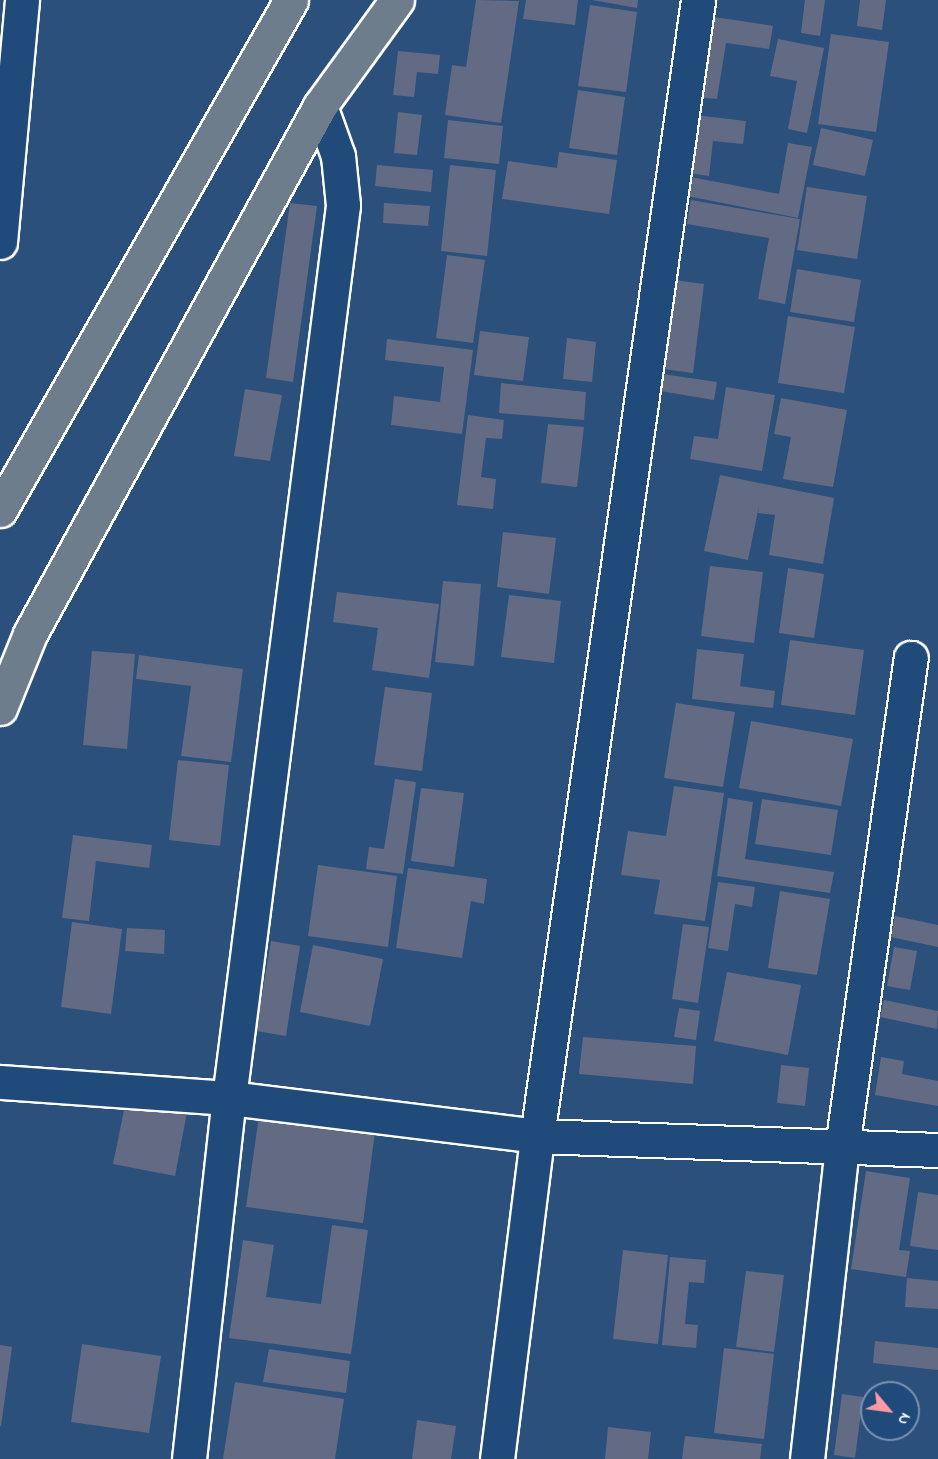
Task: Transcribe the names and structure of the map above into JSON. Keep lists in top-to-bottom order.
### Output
{
  "north": "bottom right"
}
